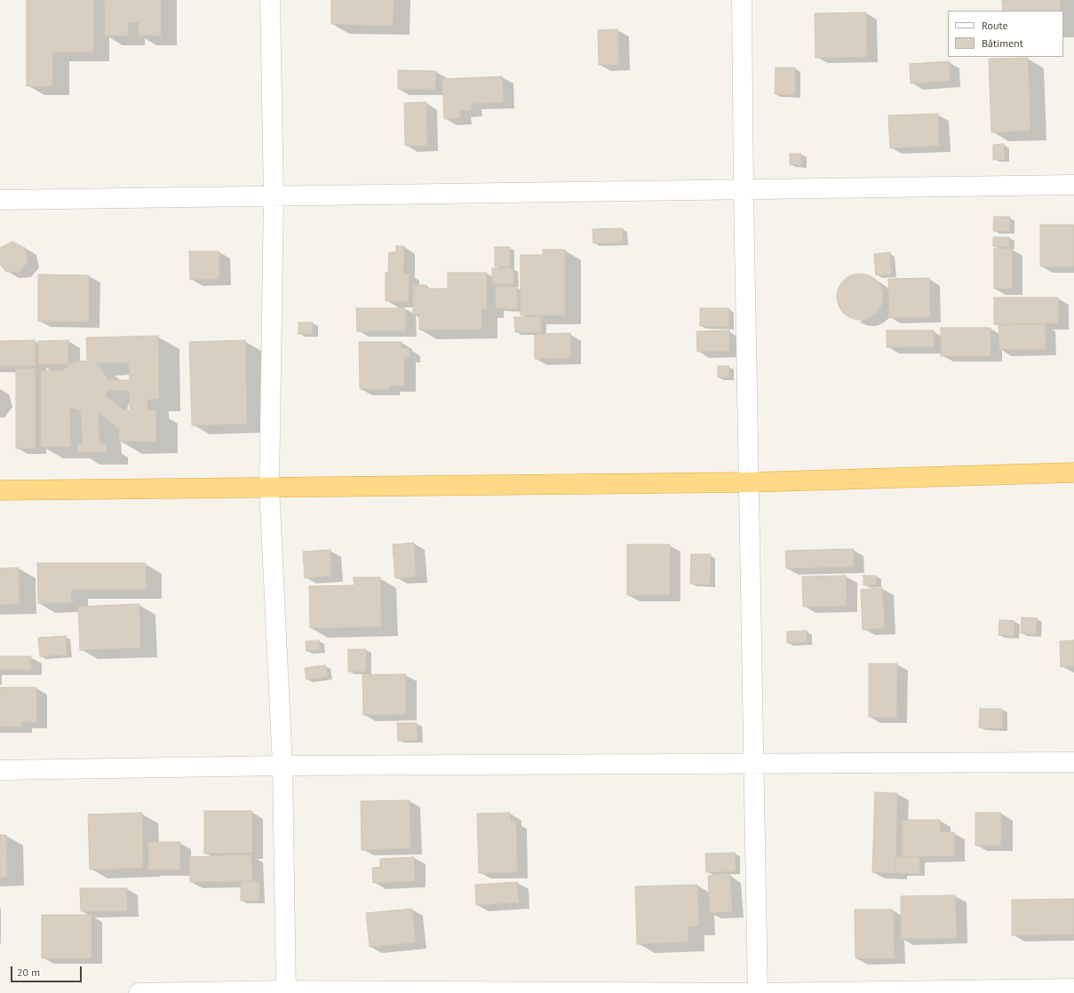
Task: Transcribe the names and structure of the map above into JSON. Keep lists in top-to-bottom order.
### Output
{
  "legend": ["Route", "Bâtiment"],
  "scale_bar": "20 m"
}
